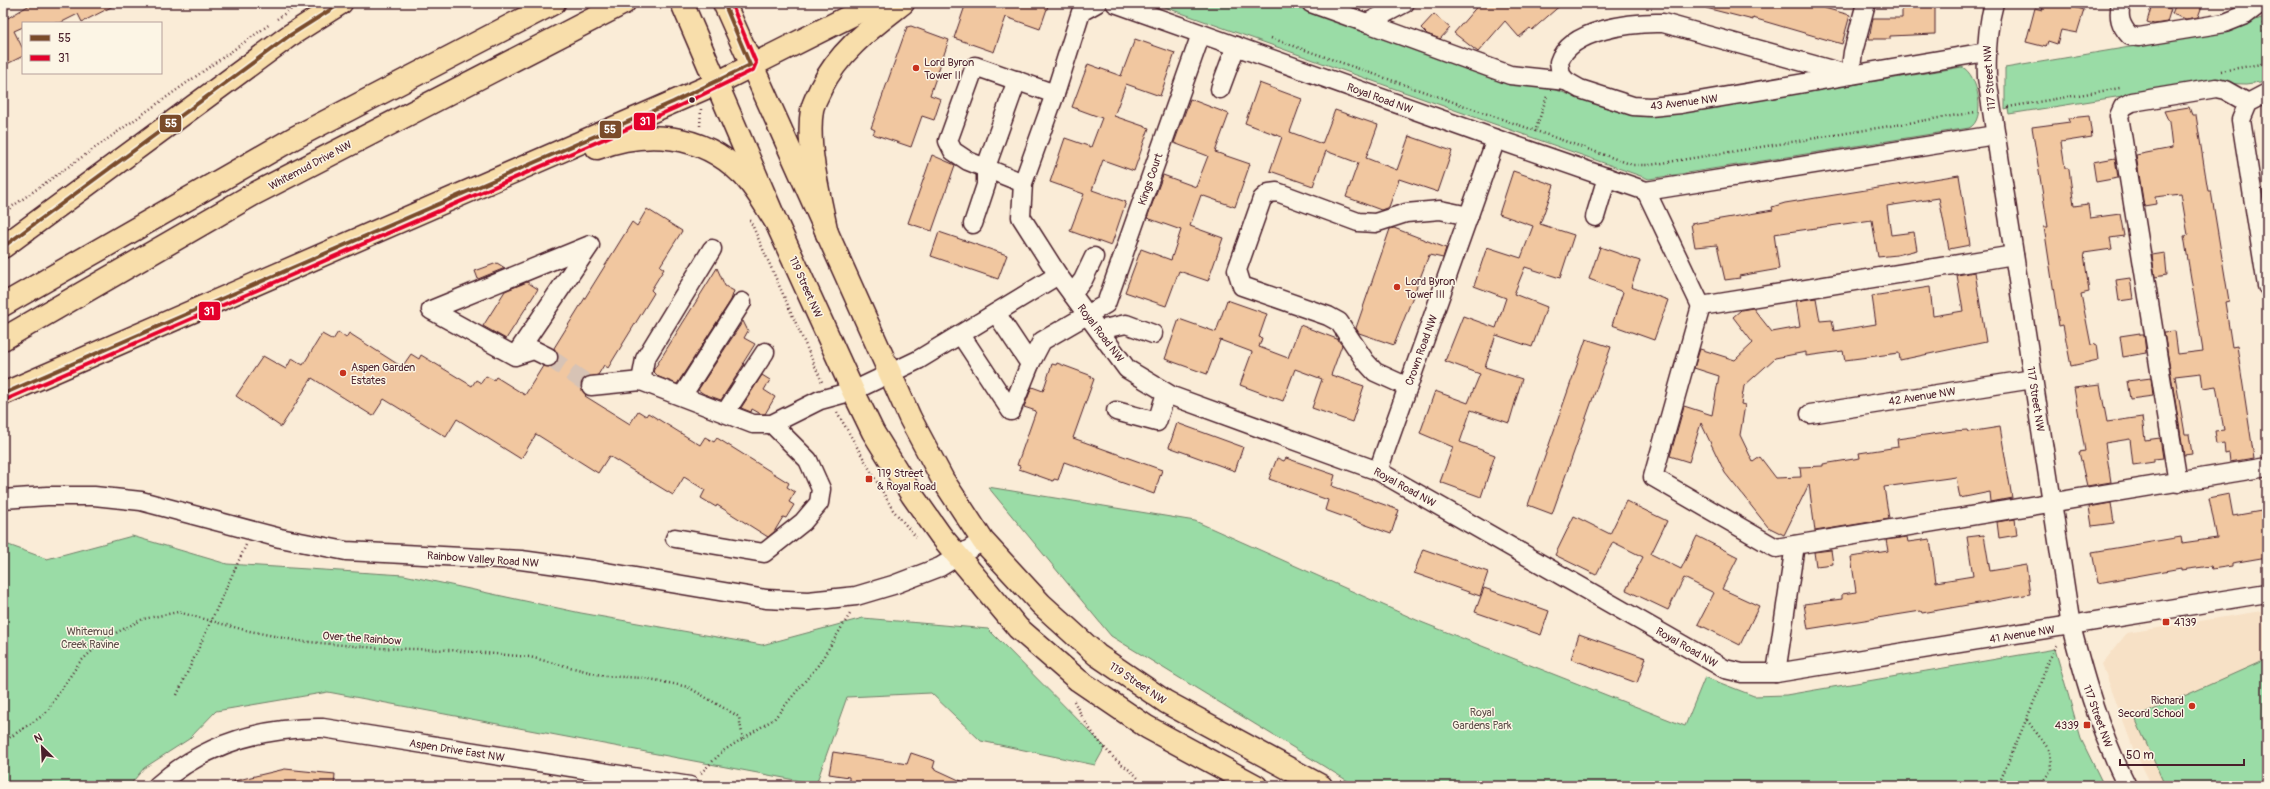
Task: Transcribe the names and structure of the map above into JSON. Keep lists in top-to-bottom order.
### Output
{
  "streets": {
    "main road": ["Whitemud Drive NW", "119 Street NW"],
    "street": [
      "117 Street NW",
      "Royal Road NW",
      "43 Avenue NW",
      "Kings Court",
      "Crown Road NW",
      "42 Avenue NW",
      "Rainbow Valley Road NW",
      "41 Avenue NW",
      "Aspen Drive East NW"
    ],
    "path": ["Over the Rainbow"]
  },
  "crossings": [
    ["117 Street NW", "43 Avenue NW"],
    ["117 Street NW", "42 Avenue NW"],
    ["117 Street NW", "41 Avenue NW"],
    ["Royal Road NW", "Kings Court"],
    ["Royal Road NW", "Crown Road NW"],
    ["Royal Road NW", "41 Avenue NW"],
    ["119 Street NW", "Rainbow Valley Road NW"]
  ],
  "parks": ["Whitemud Creek Ravine", "Royal Gardens Park"],
  "places": {
    "other": [
      "Lord Byron Tower II",
      "Lord Byron Tower III",
      "Aspen Garden Estates",
      "Richard Secord School"
    ],
    "transit": ["119 Street & Royal Road", "4139", "4339"]
  },
  "lines": ["transit line 55", "transit line 31"],
  "legend": ["55", "31"],
  "scale_bar": "50 m",
  "north": "top left"
}
